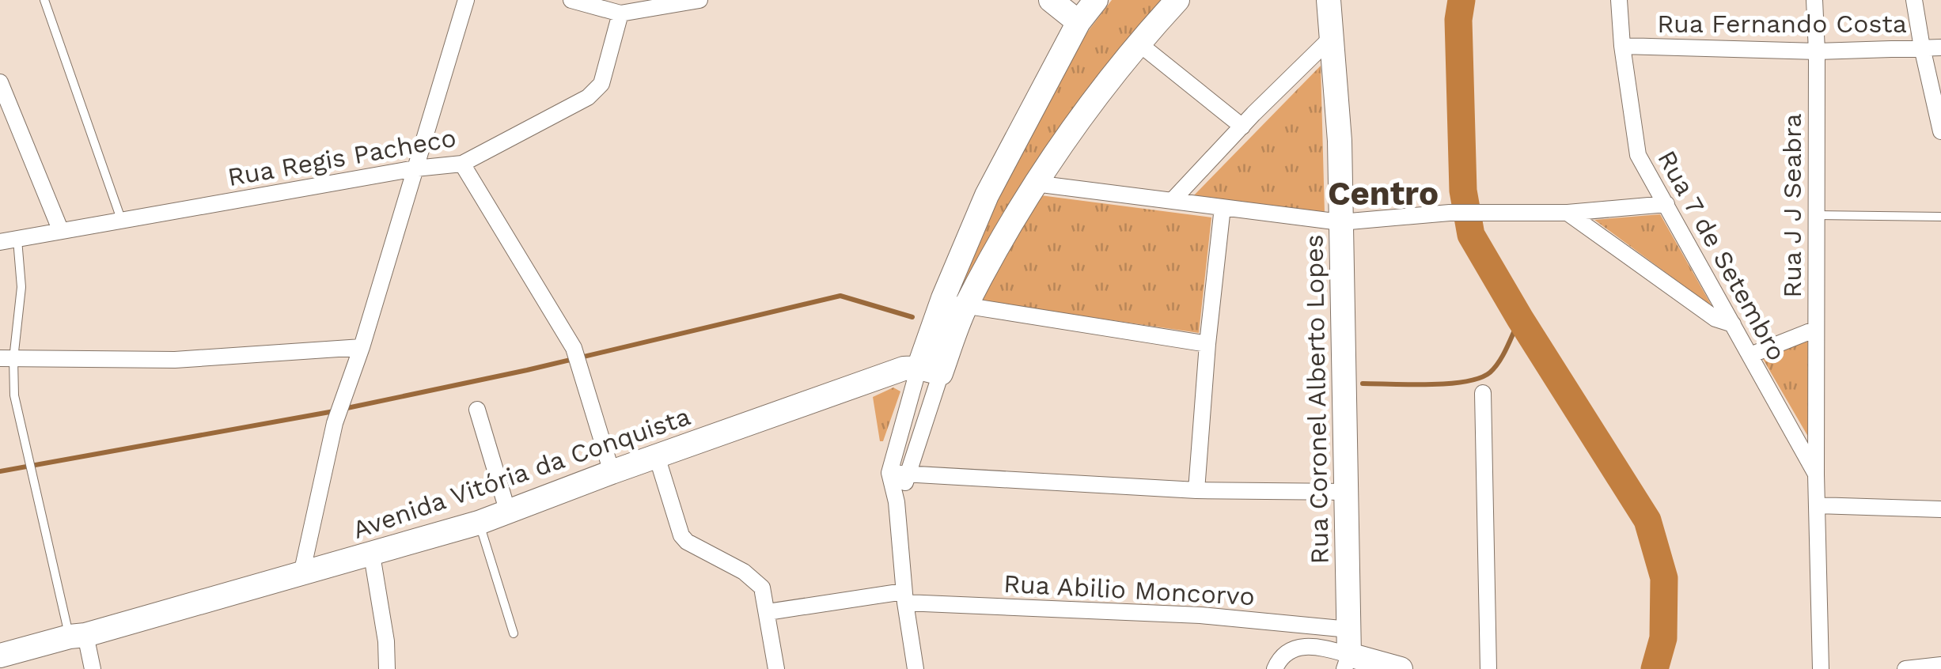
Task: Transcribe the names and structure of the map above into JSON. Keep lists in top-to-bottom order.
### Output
{
  "streets": {
    "main road": ["Rua Coronel Alberto Lopes", "Avenida Vitória da Conquista"],
    "street": [
      "Rua Fernando Costa",
      "Rua Regis Pacheco",
      "Rua J J Seabra",
      "Rua 7 de Setembro",
      "Rua Abilio Moncorvo"
    ]
  },
  "crossings": [
    ["Rua Fernando Costa", "Rua J J Seabra"],
    ["Rua Fernando Costa", "Rua 7 de Setembro"],
    ["Rua J J Seabra", "Rua 7 de Setembro"],
    ["Rua Coronel Alberto Lopes", "Rua Abilio Moncorvo"]
  ],
  "districts": ["Centro"]
}
